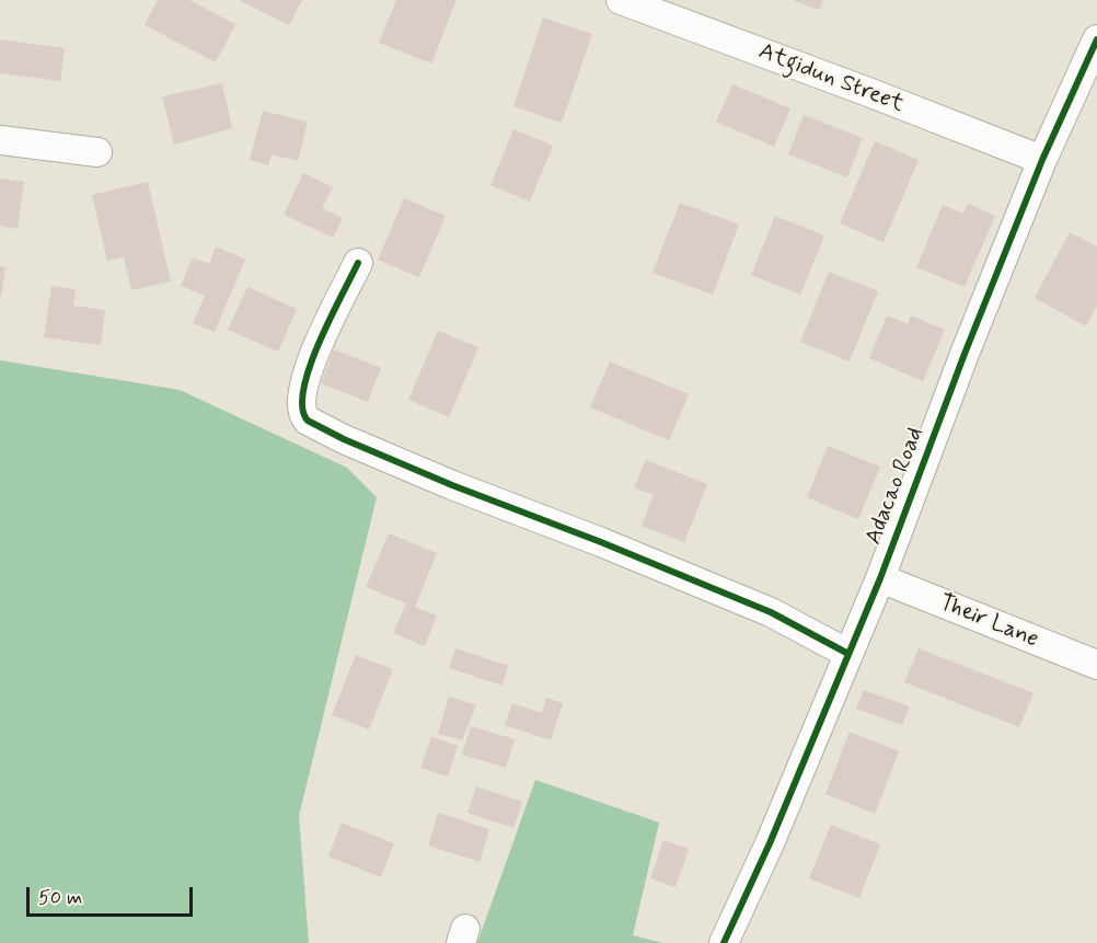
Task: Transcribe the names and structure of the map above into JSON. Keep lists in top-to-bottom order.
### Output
{
  "streets": {
    "street": ["Atgidun Street", "Adacao Road", "Their Lane"]
  },
  "crossings": [
    ["Atgidun Street", "Adacao Road"],
    ["Adacao Road", "Their Lane"]
  ],
  "scale_bar": "50 m"
}
